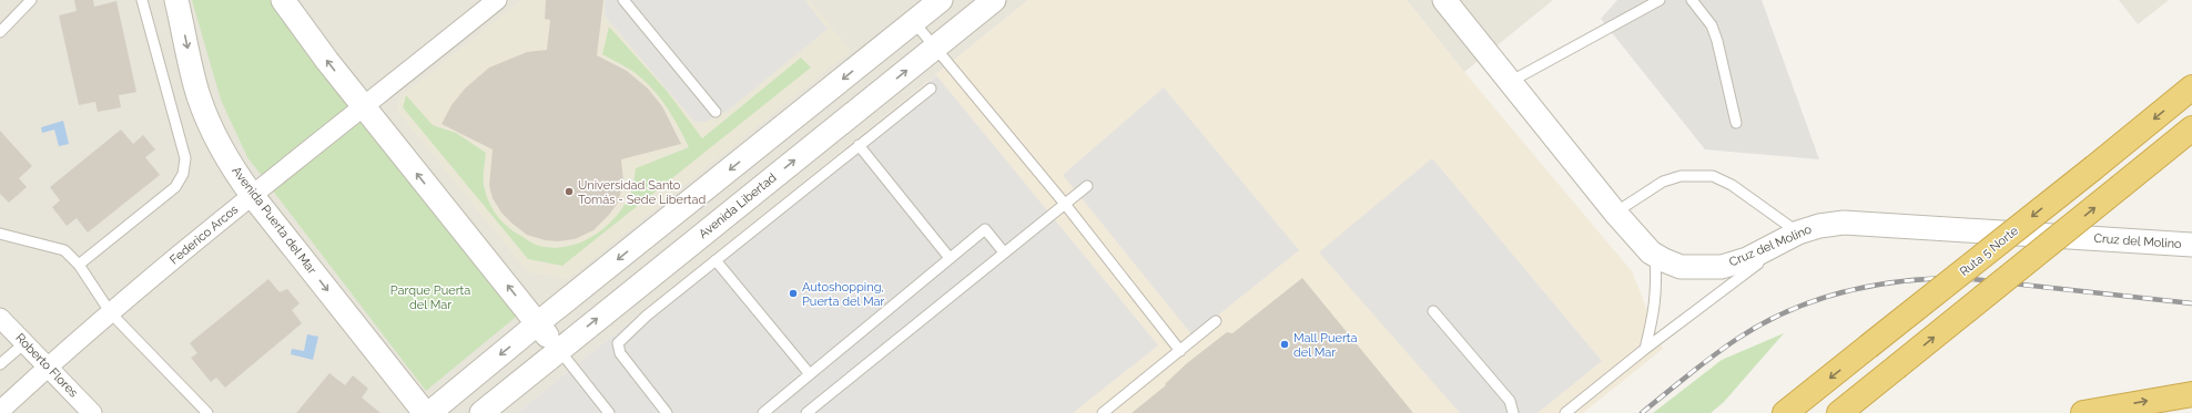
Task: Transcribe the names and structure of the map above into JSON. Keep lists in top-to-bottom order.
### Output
{
  "streets": {
    "highway": ["Ruta 5 Norte"],
    "street": [
      "Avenida Libertad",
      "Avenida Puerta del Mar",
      "Federico Arcos",
      "Cruz del Molino",
      "Roberto Flores"
    ]
  },
  "crossings": [
    ["Avenida Puerta del Mar", "Federico Arcos"],
    ["Federico Arcos", "Roberto Flores"]
  ],
  "parks": ["Parque Puerta del Mar"],
  "places": ["Universidad Santo Tomás - Sede Libertad", "Autoshopping, Puerta del Mar", "Mall Puerta del Mar"]
}
